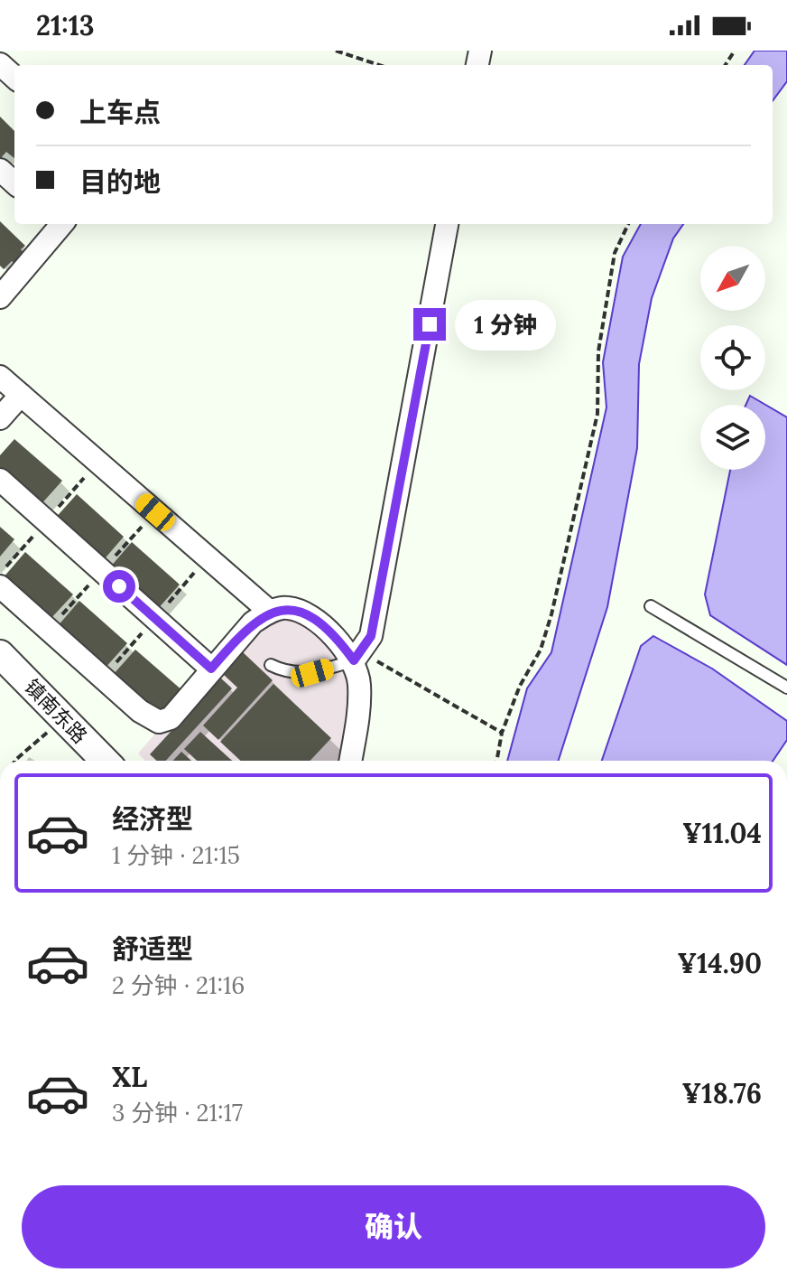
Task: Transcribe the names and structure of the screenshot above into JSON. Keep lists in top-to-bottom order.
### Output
{
  "streets": {
    "street": ["镇南东路"]
  },
  "north": "bottom left",
  "page": {
    "status": "21:13",
    "banner": ["上车点", "目的地"],
    "bubble": "1 分钟",
    "list": [
      {
        "name": "经济型",
        "note": "1 分钟 · 21:15",
        "value": "¥11.04"
      },
      {
        "name": "舒适型",
        "note": "2 分钟 · 21:16",
        "value": "¥14.90"
      },
      {
        "name": "XL",
        "note": "3 分钟 · 21:17",
        "value": "¥18.76"
      }
    ],
    "buttons": "确认"
  }
}
